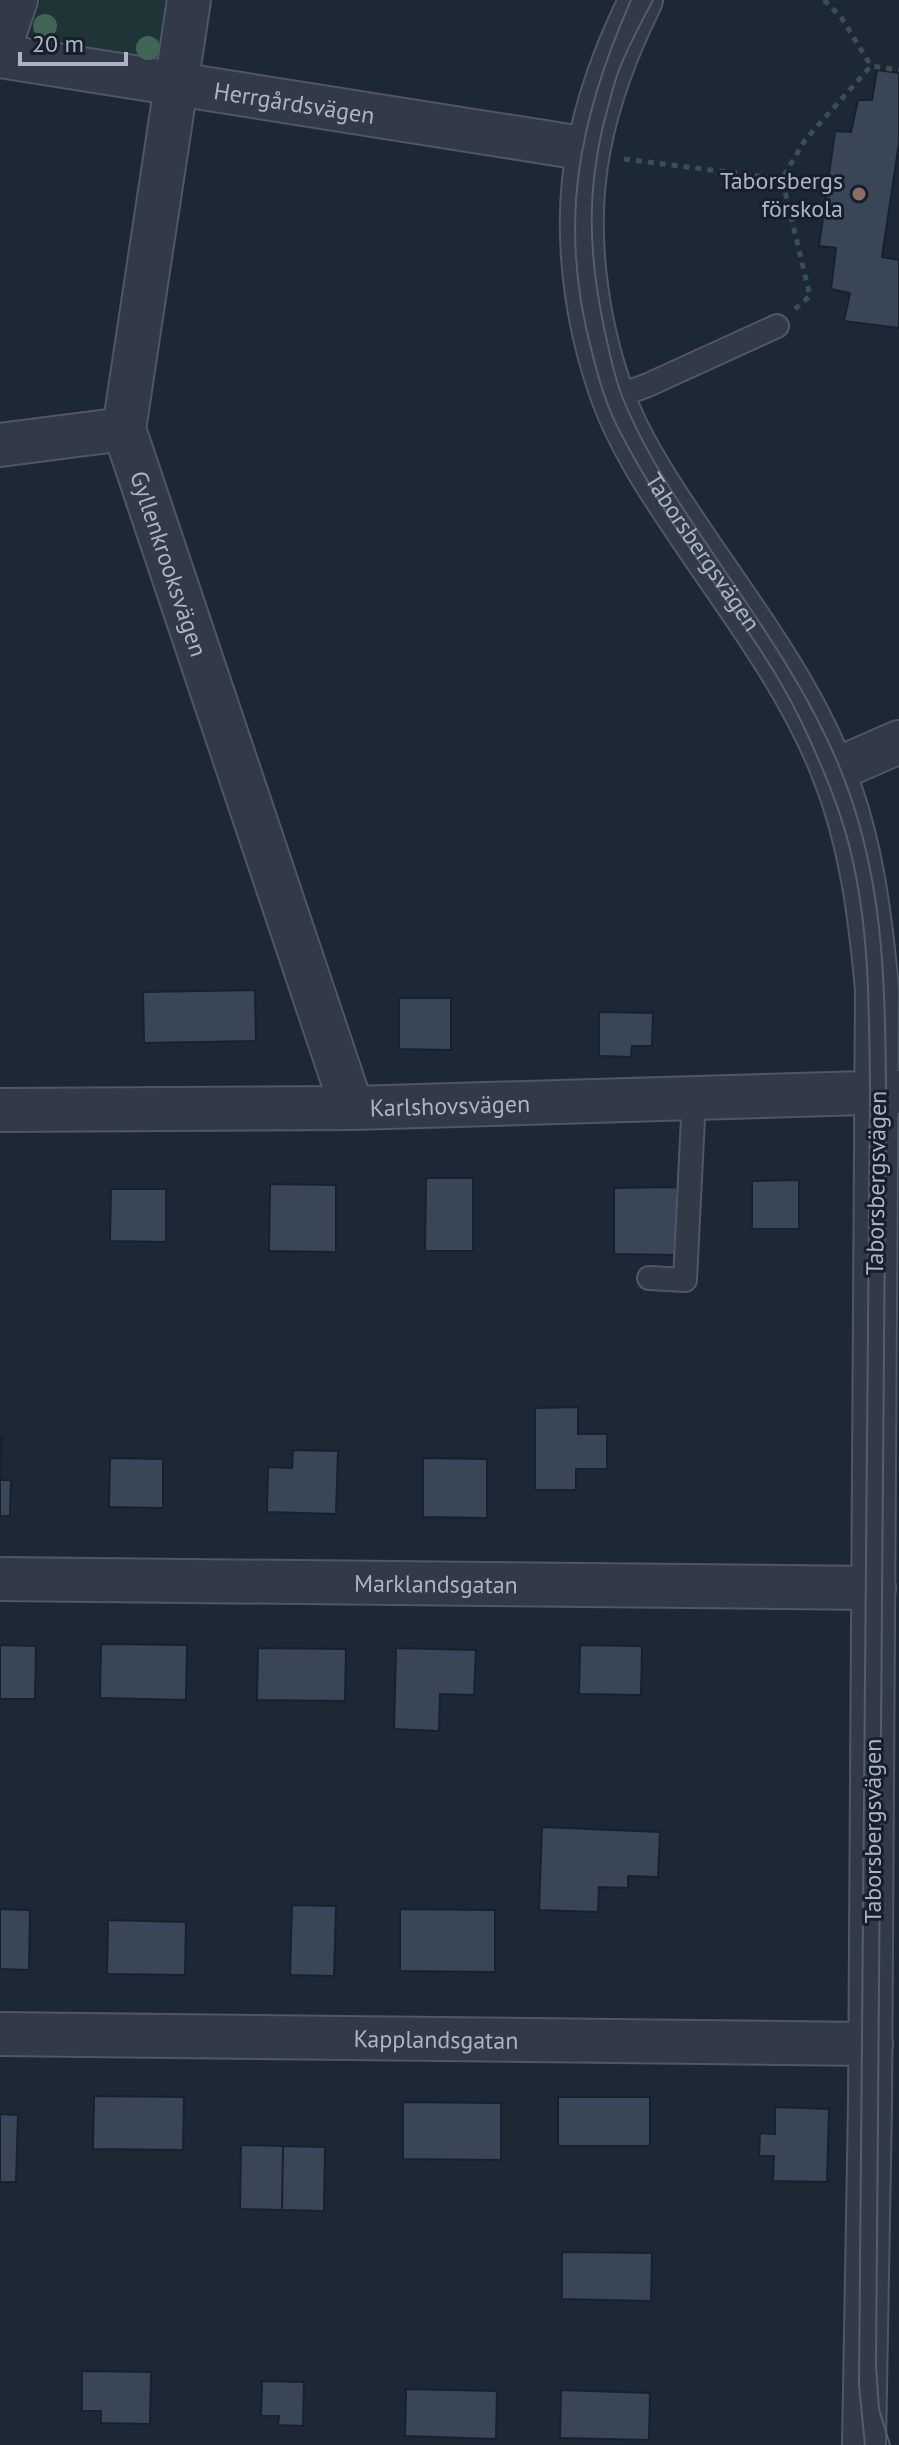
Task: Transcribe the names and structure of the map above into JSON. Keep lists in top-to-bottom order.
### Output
{
  "streets": {
    "street": [
      "Herrgårdsvägen",
      "Taborsbergsvägen",
      "Gyllenkrooksvägen",
      "Karlshovsvägen",
      "Marklandsgatan",
      "Kapplandsgatan"
    ]
  },
  "crossings": [
    ["Herrgårdsvägen", "Taborsbergsvägen"],
    ["Herrgårdsvägen", "Gyllenkrooksvägen"],
    ["Taborsbergsvägen", "Karlshovsvägen"],
    ["Taborsbergsvägen", "Marklandsgatan"],
    ["Taborsbergsvägen", "Kapplandsgatan"],
    ["Gyllenkrooksvägen", "Karlshovsvägen"]
  ],
  "places": ["Taborsbergs förskola"],
  "scale_bar": "20 m"
}
